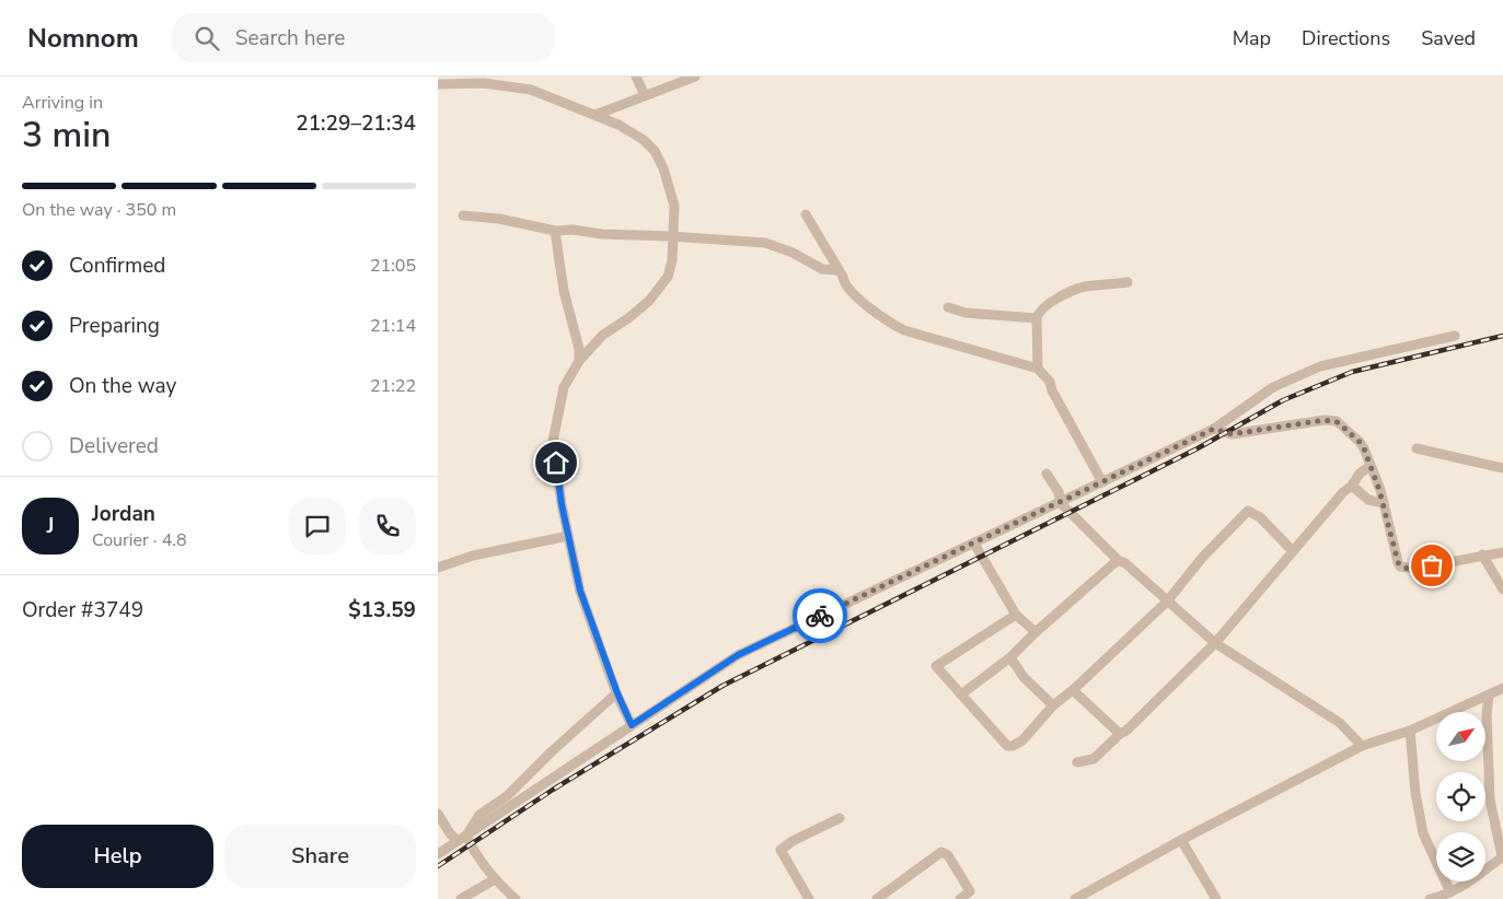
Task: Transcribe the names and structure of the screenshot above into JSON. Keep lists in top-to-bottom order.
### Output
{
  "north": "top right",
  "page": {
    "header": "Nomnom",
    "search": "Search here",
    "nav": ["Map", "Directions", "Saved"],
    "heading": ["3 min", "Arriving in", "21:29–21:34"],
    "panel": [
      "Jordan",
      "Courier · 4.8",
      "Order #3749",
      "$13.59"
    ],
    "bar": "On the way · 350 m",
    "list": [
      ["Confirmed", "21:05"],
      ["Preparing", "21:14"],
      ["On the way", "21:22"],
      "Delivered"
    ],
    "round": "J",
    "buttons": ["Help", "Share"]
  }
}
